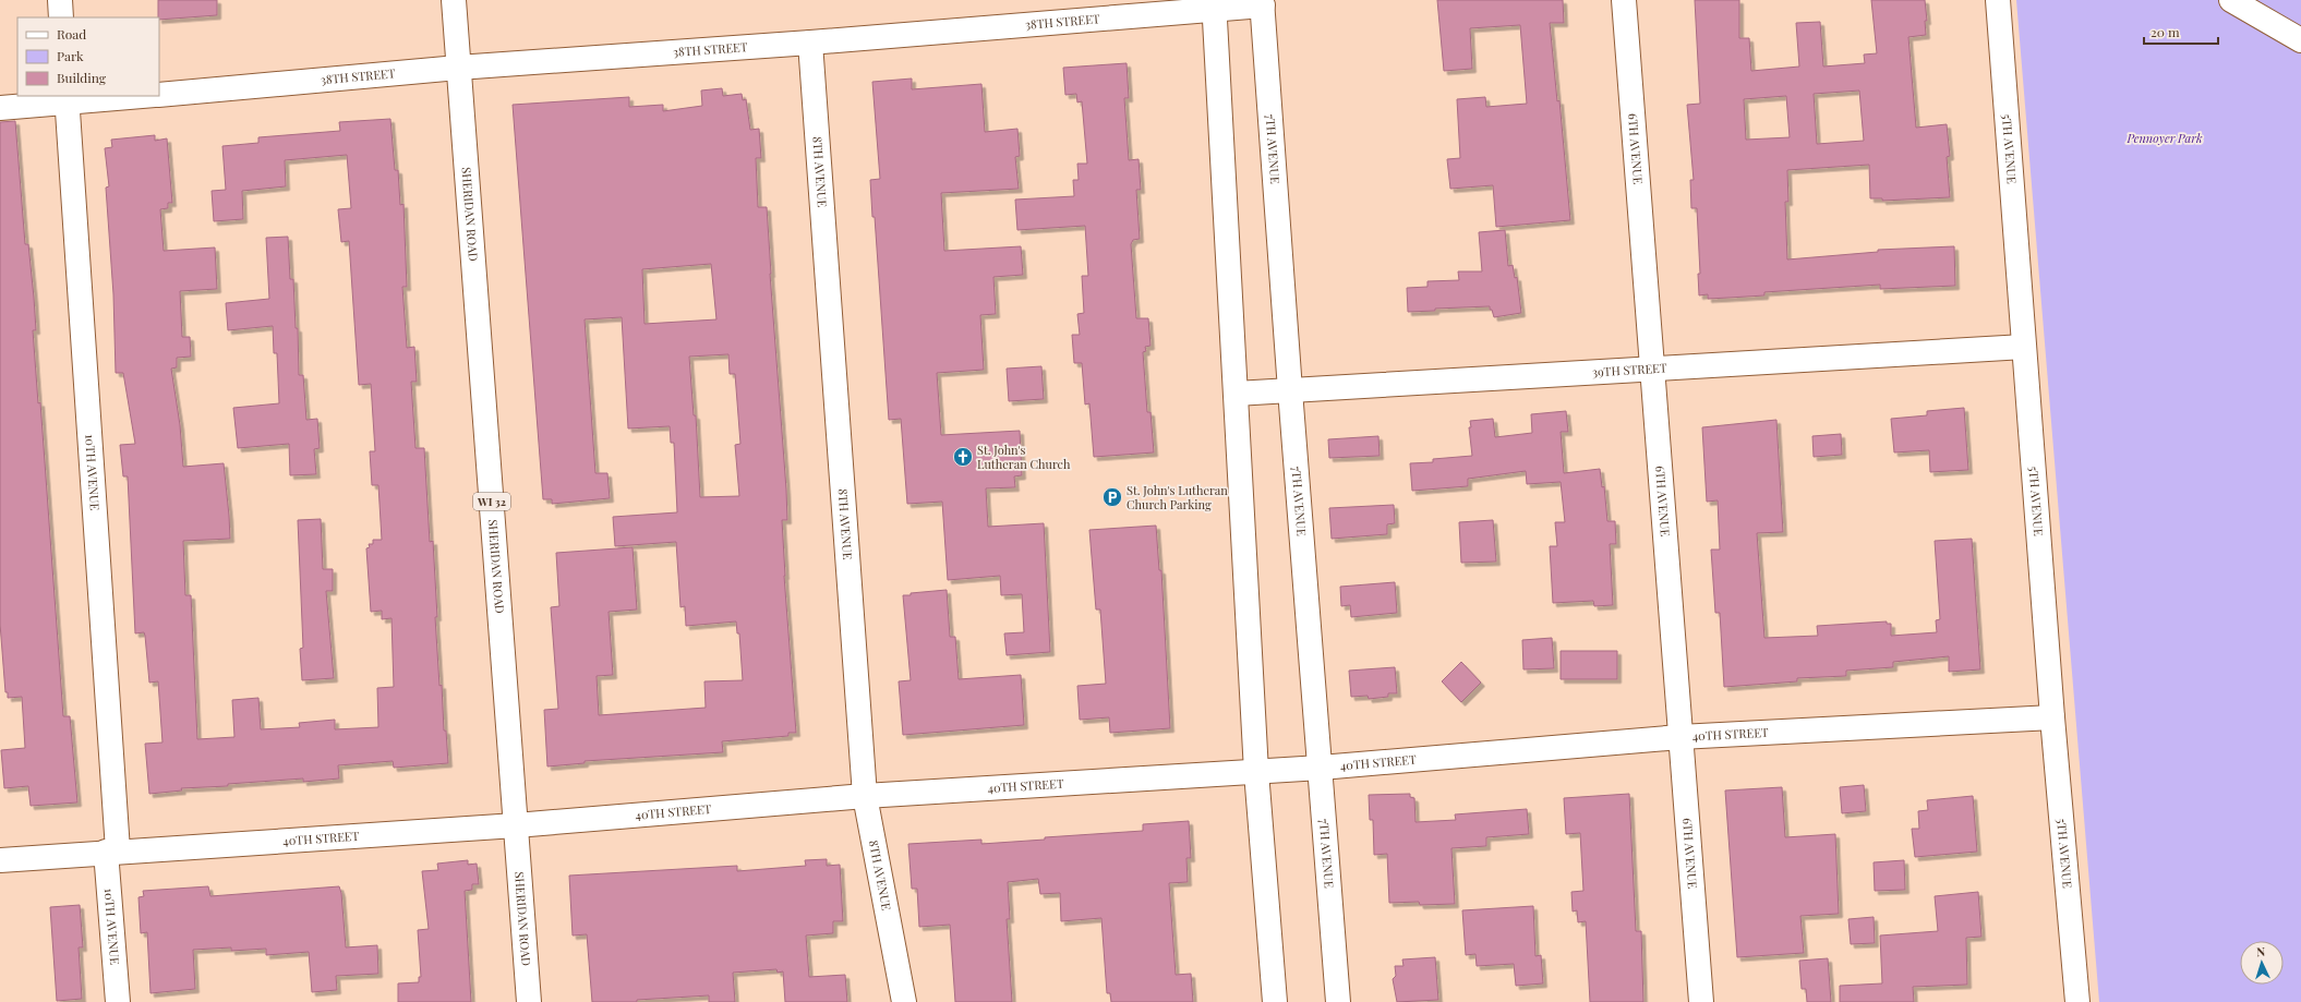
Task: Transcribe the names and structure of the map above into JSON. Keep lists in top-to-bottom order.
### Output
{
  "streets": {
    "street": [
      "38TH STREET",
      "7TH AVENUE",
      "6TH AVENUE",
      "5TH AVENUE",
      "8TH AVENUE",
      "SHERIDAN ROAD",
      "39TH STREET",
      "10TH AVENUE",
      "WI 32",
      "40TH STREET"
    ]
  },
  "crossings": [
    ["38TH STREET", "7TH AVENUE"],
    ["38TH STREET", "8TH AVENUE"],
    ["38TH STREET", "SHERIDAN ROAD"],
    ["38TH STREET", "10TH AVENUE"],
    ["7TH AVENUE", "39TH STREET"],
    ["7TH AVENUE", "40TH STREET"],
    ["6TH AVENUE", "39TH STREET"],
    ["6TH AVENUE", "40TH STREET"],
    ["5TH AVENUE", "39TH STREET"],
    ["5TH AVENUE", "40TH STREET"],
    ["8TH AVENUE", "40TH STREET"],
    ["SHERIDAN ROAD", "40TH STREET"],
    ["10TH AVENUE", "40TH STREET"]
  ],
  "parks": ["Pennoyer Park"],
  "places": {
    "church": ["St. John's Lutheran Church"],
    "parking": ["St. John's Lutheran Church Parking"]
  },
  "legend": ["Road", "Park", "Building"],
  "scale_bar": "20 m",
  "north": "top"
}
